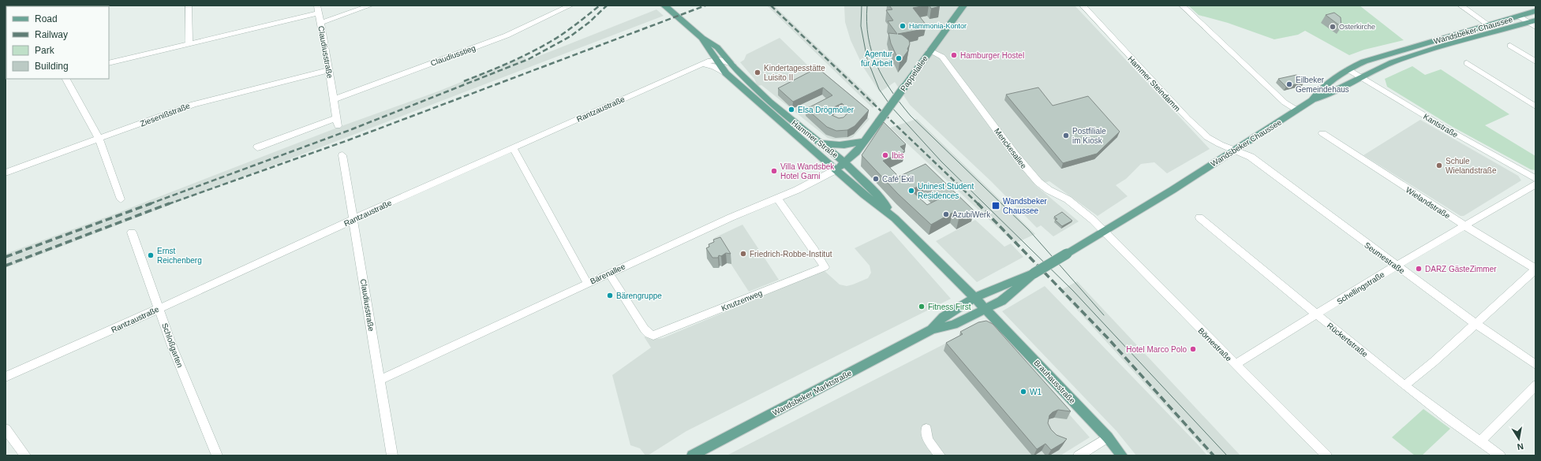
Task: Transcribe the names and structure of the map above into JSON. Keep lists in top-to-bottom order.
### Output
{
  "streets": {
    "main road": [
      "Wandsbeker Chaussee",
      "Pappelallee",
      "Hammer Straße",
      "Brauhausstraße",
      "Wandsbeker Marktstraße"
    ],
    "street": [
      "Claudiusstraße",
      "Claudiusstieg",
      "Hammer Steindamm",
      "Rantzaustraße",
      "Ziesenißstraße",
      "Kantstraße",
      "Menckesallee",
      "Wielandstraße",
      "Seumestraße",
      "Bärenallee",
      "Schellingstraße",
      "Knutzenweg",
      "Rückertstraße",
      "Börnestraße",
      "Schloßgarten"
    ]
  },
  "crossings": [
    ["Wandsbeker Chaussee", "Hammer Steindamm"],
    ["Wandsbeker Chaussee", "Kantstraße"],
    ["Wandsbeker Chaussee", "Menckesallee"],
    ["Wandsbeker Chaussee", "Seumestraße"],
    ["Wandsbeker Chaussee", "Börnestraße"],
    ["Wandsbeker Chaussee", "Wandsbeker Marktstraße"],
    ["Claudiusstraße", "Claudiusstieg"],
    ["Claudiusstraße", "Rantzaustraße"],
    ["Claudiusstraße", "Ziesenißstraße"],
    ["Claudiusstraße", "Bärenallee"],
    ["Pappelallee", "Hammer Straße"],
    ["Pappelallee", "Menckesallee"],
    ["Pappelallee", "Bärenallee"],
    ["Hammer Steindamm", "Seumestraße"],
    ["Rantzaustraße", "Hammer Straße"],
    ["Rantzaustraße", "Schloßgarten"],
    ["Hammer Straße", "Bärenallee"],
    ["Hammer Straße", "Brauhausstraße"],
    ["Hammer Straße", "Wandsbeker Marktstraße"],
    ["Menckesallee", "Börnestraße"],
    ["Wielandstraße", "Schellingstraße"],
    ["Seumestraße", "Schellingstraße"],
    ["Bärenallee", "Knutzenweg"],
    ["Schellingstraße", "Rückertstraße"],
    ["Schellingstraße", "Börnestraße"],
    ["Brauhausstraße", "Wandsbeker Marktstraße"]
  ],
  "places": {
    "other": [
      "Hammonia-Kontor",
      "Osterkirche",
      "Hamburger Hostel",
      "Agentur für Arbeit",
      "Kindertagesstätte Luisito II",
      "Eilbeker Gemeindehaus",
      "Elsa Drögmöller",
      "Postfiliale im Kiosk",
      "Ibis",
      "Schule Wielandstraße",
      "Villa Wandsbek Hotel Garni",
      "Café Exil",
      "Uninest Student Residences",
      "AzubiWerk",
      "Friedrich-Robbe-Institut",
      "Ernst Reichenberg",
      "DARZ GästeZimmer",
      "Bärengruppe",
      "Fitness First",
      "Hotel Marco Polo",
      "W1"
    ],
    "transit": ["Wandsbeker Chaussee"]
  },
  "legend": [
    "Road",
    "Railway",
    "Park",
    "Building"
  ],
  "north": "bottom"
}
